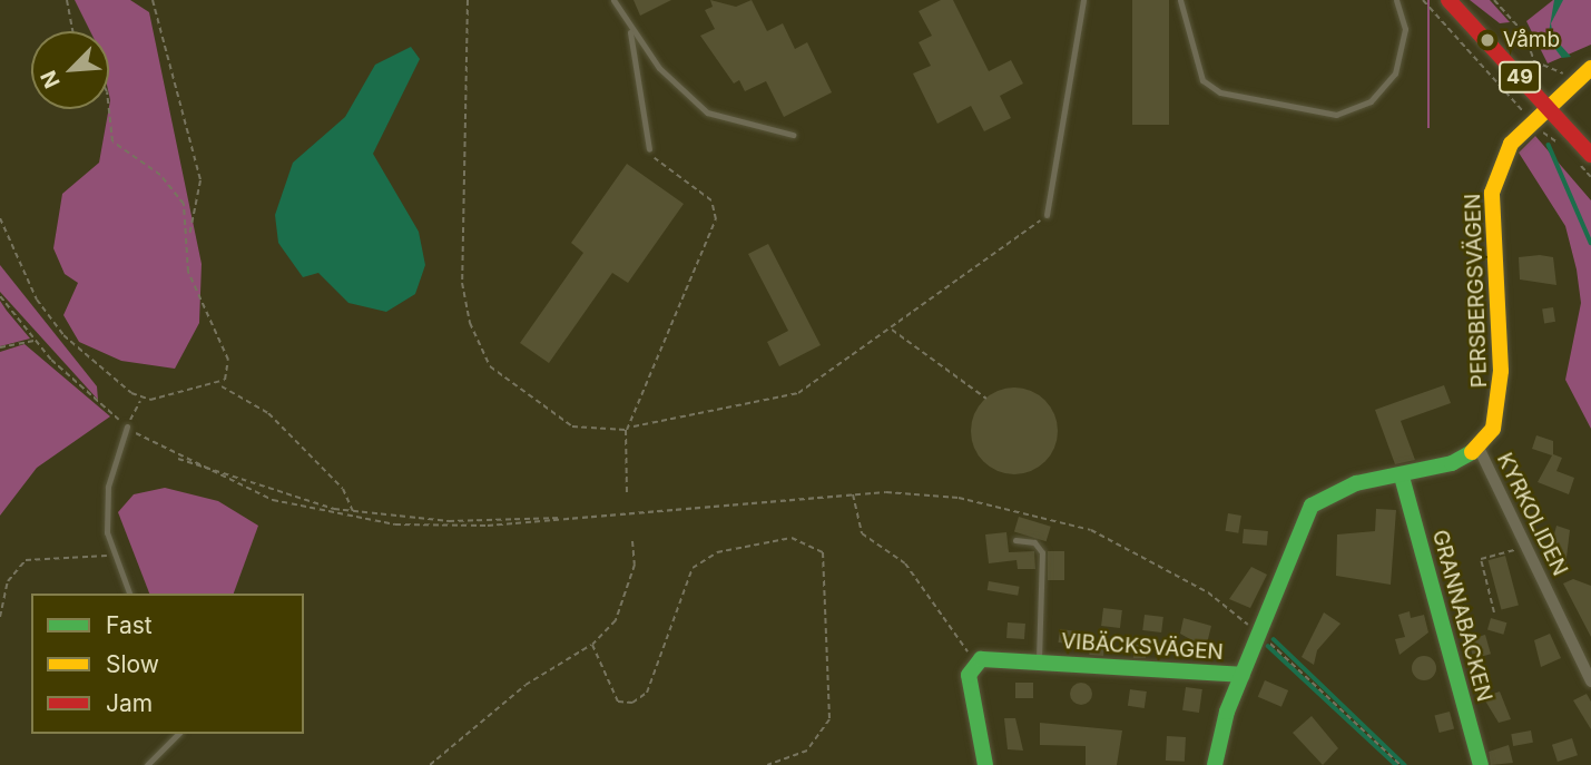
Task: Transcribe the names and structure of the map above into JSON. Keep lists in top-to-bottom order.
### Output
{
  "streets": {
    "street": [
      "49",
      "PERSBERGSVÄGEN",
      "KYRKOLIDEN",
      "GRANNABACKEN",
      "VIBÄCKSVÄGEN"
    ]
  },
  "crossings": [
    ["49", "PERSBERGSVÄGEN"],
    ["PERSBERGSVÄGEN", "KYRKOLIDEN"]
  ],
  "places": ["Våmb"],
  "legend": ["Fast", "Slow", "Jam"],
  "north": "bottom left"
}
